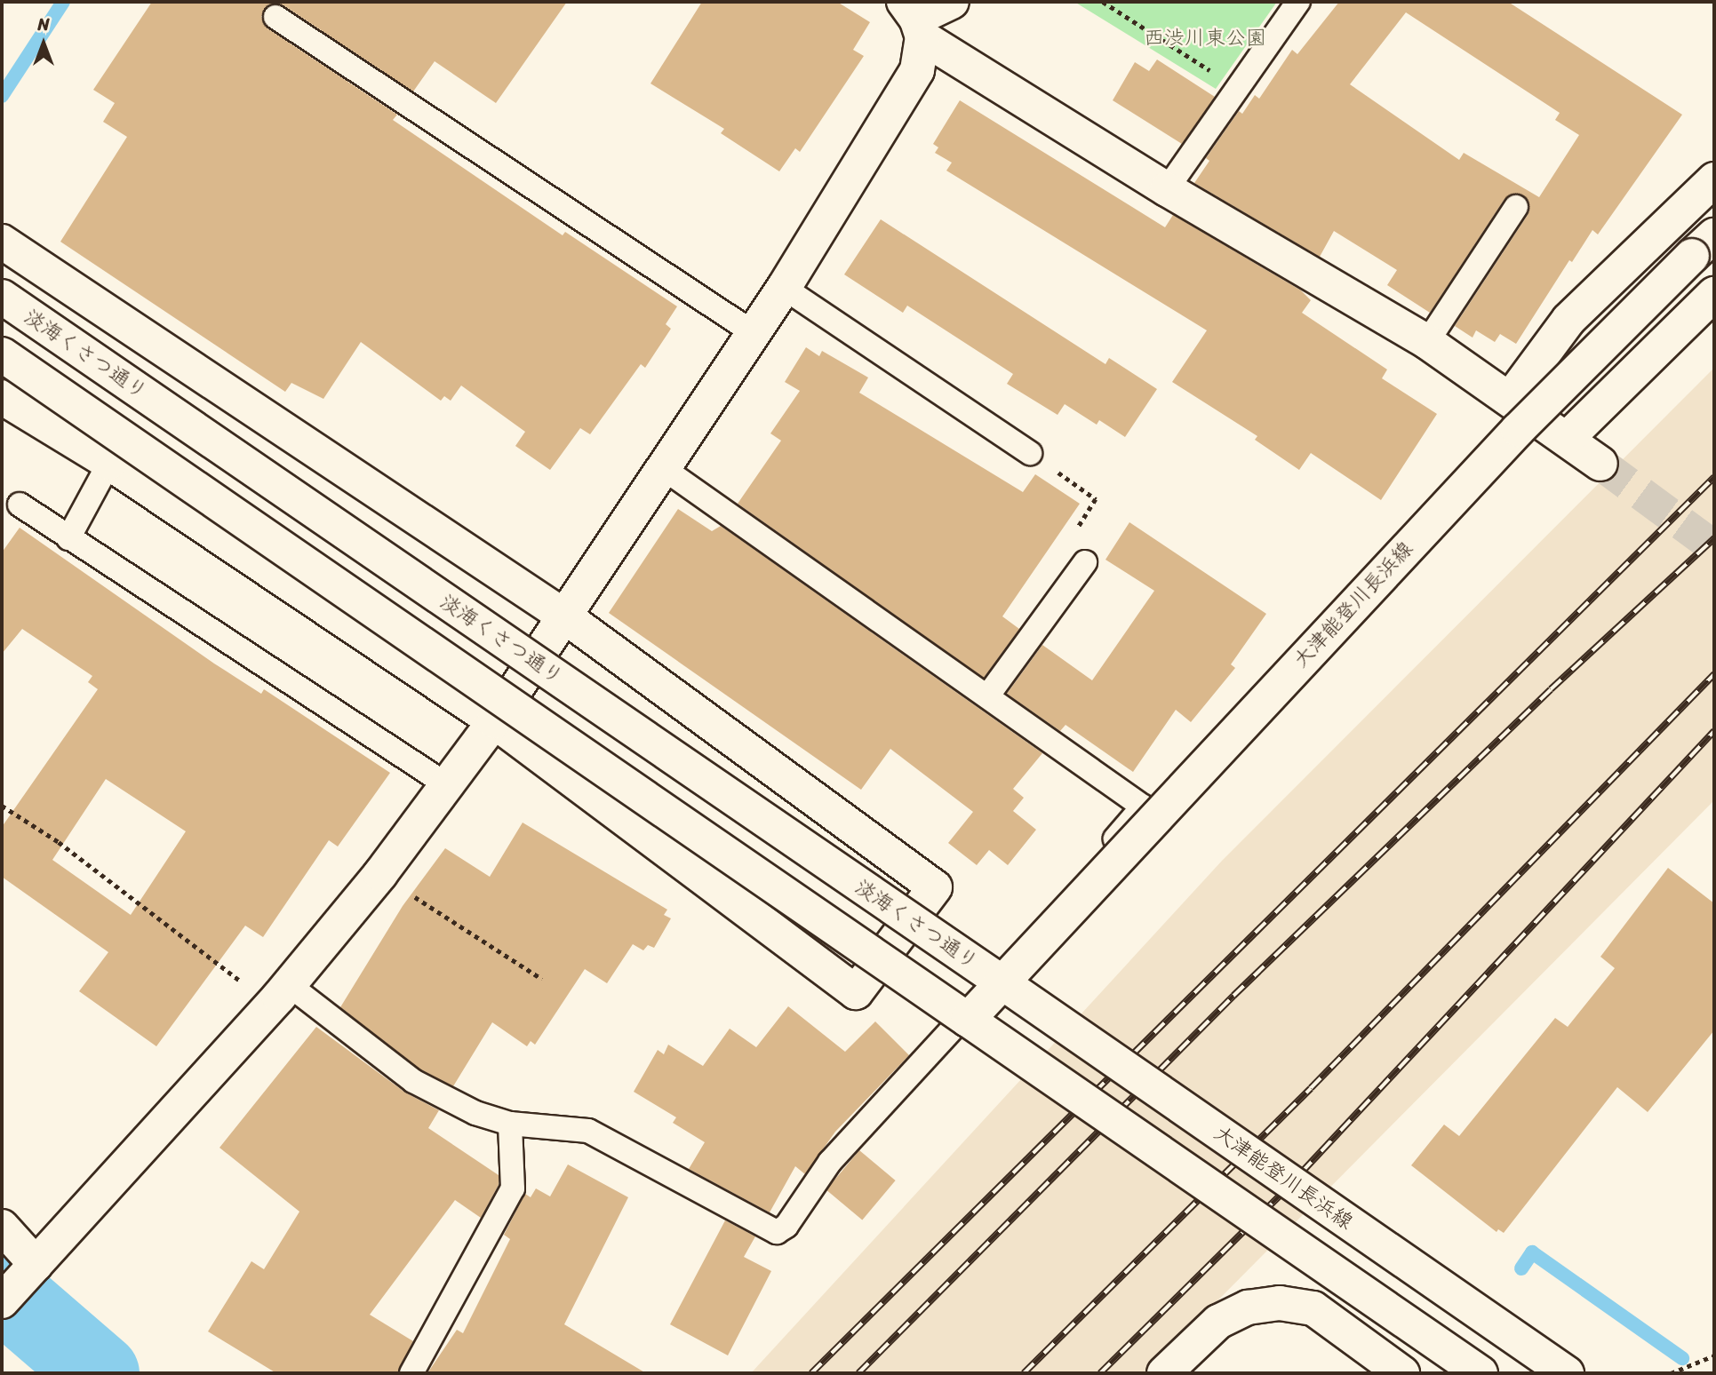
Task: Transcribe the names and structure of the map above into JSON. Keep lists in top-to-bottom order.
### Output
{
  "streets": {
    "street": ["淡海くさつ通り", "大津能登川長浜線"]
  },
  "crossings": [
    ["淡海くさつ通り", "大津能登川長浜線"]
  ],
  "parks": ["西渋川東公園"],
  "north": "top"
}
